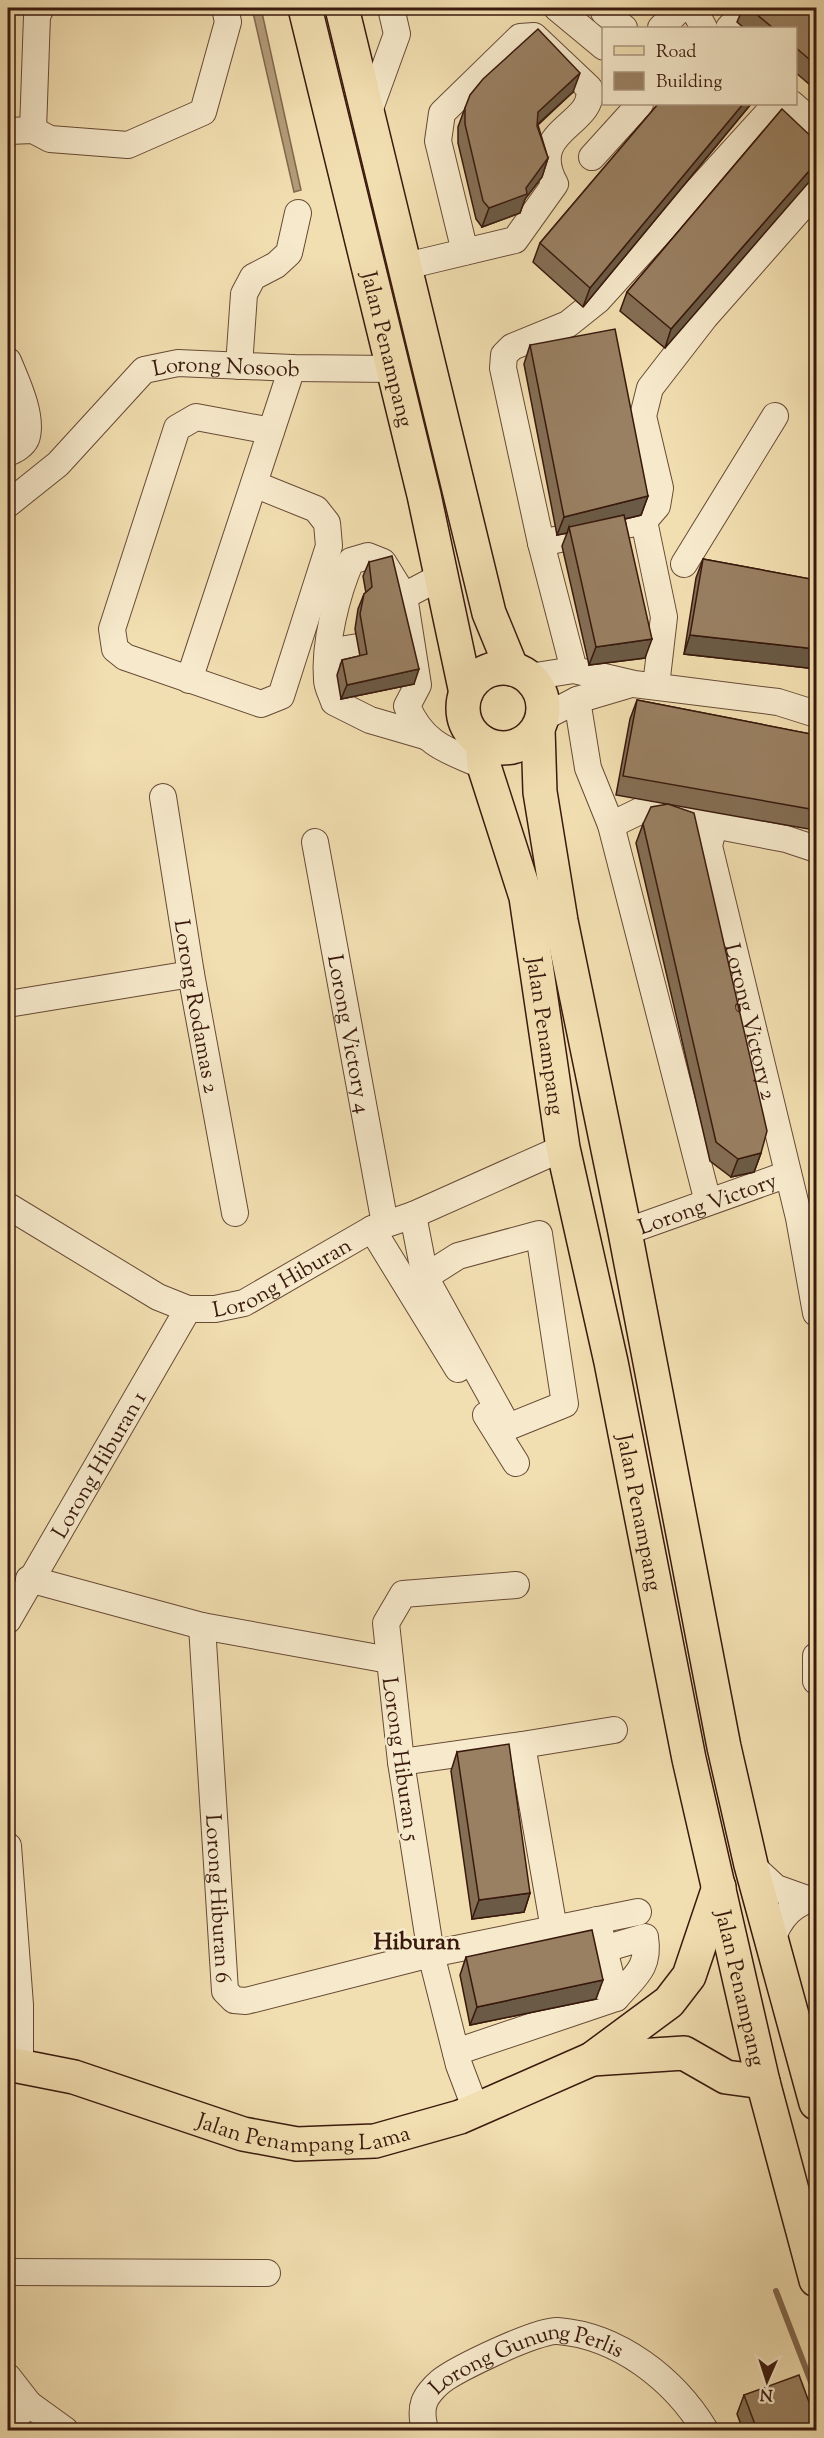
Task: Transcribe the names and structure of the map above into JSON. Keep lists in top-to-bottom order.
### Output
{
  "streets": {
    "main road": ["Jalan Penampang", "Jalan Penampang Lama"],
    "street": [
      "Lorong Nosoob",
      "Lorong Rodamas 2",
      "Lorong Victory 2",
      "Lorong Victory 4",
      "Lorong Victory",
      "Lorong Hiburan",
      "Lorong Hiburan 1",
      "Lorong Hiburan 5",
      "Lorong Hiburan 6",
      "Lorong Gunung Perlis"
    ]
  },
  "crossings": [
    ["Jalan Penampang", "Lorong Nosoob"],
    ["Jalan Penampang", "Lorong Victory"],
    ["Jalan Penampang", "Lorong Hiburan"],
    ["Jalan Penampang", "Jalan Penampang Lama"],
    ["Lorong Victory 2", "Lorong Victory"],
    ["Lorong Victory 4", "Lorong Hiburan"],
    ["Lorong Hiburan", "Lorong Hiburan 1"],
    ["Lorong Hiburan 1", "Lorong Hiburan 5"],
    ["Lorong Hiburan 5", "Lorong Hiburan 6"],
    ["Lorong Hiburan 5", "Jalan Penampang Lama"]
  ],
  "districts": ["Hiburan"],
  "legend": ["Road", "Building"],
  "north": "bottom"
}
